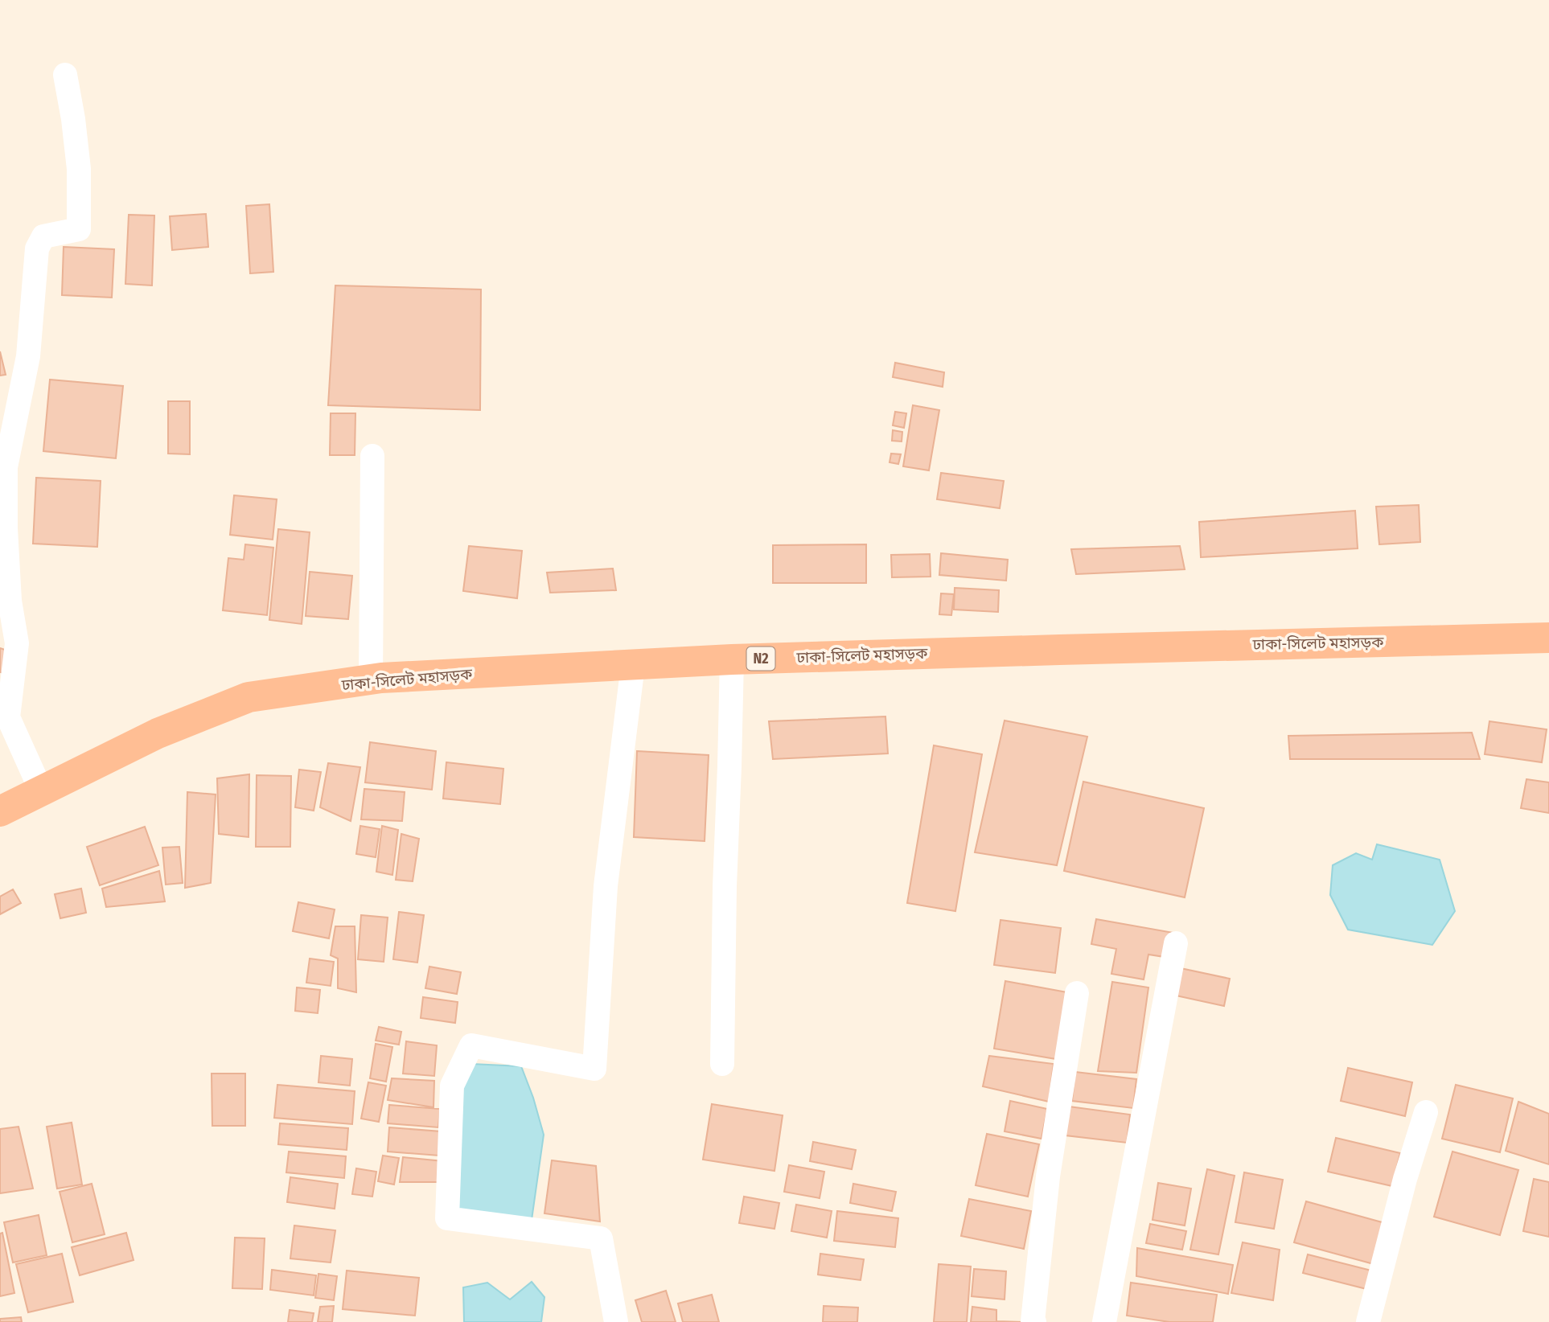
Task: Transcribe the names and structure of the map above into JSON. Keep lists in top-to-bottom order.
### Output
{
  "streets": {
    "highway": ["ঢাকা-সিলেট মহাসড়ক", "N2"]
  }
}
